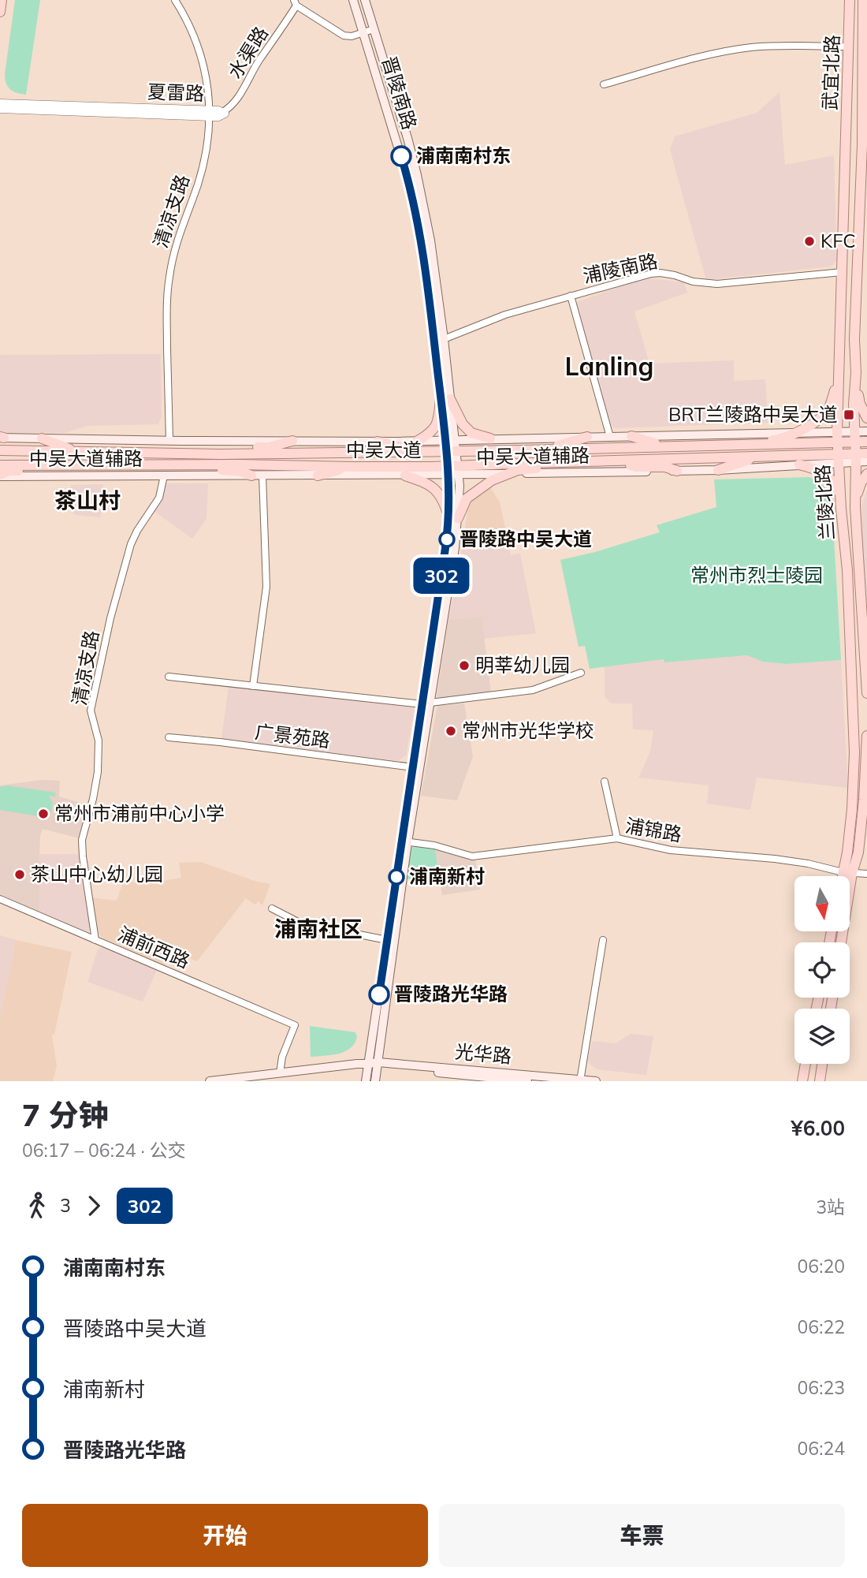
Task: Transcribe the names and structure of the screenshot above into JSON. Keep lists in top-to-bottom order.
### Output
{
  "streets": {
    "main road": [
      "武宜北路",
      "晋陵南路",
      "中吴大道",
      "中吴大道辅路",
      "兰陵北路",
      "光华路"
    ],
    "street": [
      "水渠路",
      "夏雷路",
      "清凉支路",
      "浦陵南路",
      "广景苑路",
      "浦锦路",
      "浦前西路"
    ]
  },
  "crossings": [
    ["水渠路", "夏雷路"],
    ["武宜北路", "兰陵北路"],
    ["夏雷路", "清凉支路"],
    ["晋陵南路", "浦陵南路"],
    ["晋陵南路", "中吴大道"],
    ["晋陵南路", "中吴大道辅路"],
    ["晋陵南路", "广景苑路"],
    ["晋陵南路", "浦锦路"],
    ["晋陵南路", "光华路"],
    ["清凉支路", "中吴大道辅路"],
    ["清凉支路", "浦前西路"],
    ["浦陵南路", "兰陵北路"],
    ["中吴大道", "中吴大道辅路"],
    ["中吴大道", "兰陵北路"],
    ["中吴大道辅路", "兰陵北路"],
    ["兰陵北路", "浦锦路"],
    ["浦前西路", "光华路"]
  ],
  "districts": ["Lanling", "茶山村", "浦南社区"],
  "parks": ["常州市烈士陵园"],
  "places": {
    "other": [
      "浦南南村东",
      "KFC",
      "晋陵路中吴大道",
      "明莘幼儿园",
      "常州市光华学校",
      "常州市浦前中心小学",
      "茶山中心幼儿园",
      "浦南新村",
      "晋陵路光华路"
    ],
    "transit": ["BRT兰陵路中吴大道"]
  },
  "lines": ["bus line 302"],
  "north": "bottom",
  "page": {
    "on_map": "302",
    "heading": ["7 分钟", "06:17 – 06:24 · 公交", "¥6.00"],
    "legs": ["3", "302", "3站"],
    "list": [
      {
        "name": "浦南南村东",
        "value": "06:20"
      },
      {
        "name": "晋陵路中吴大道",
        "value": "06:22"
      },
      {
        "name": "浦南新村",
        "value": "06:23"
      },
      {
        "name": "晋陵路光华路",
        "value": "06:24"
      }
    ],
    "buttons": ["开始", "车票"]
  }
}
